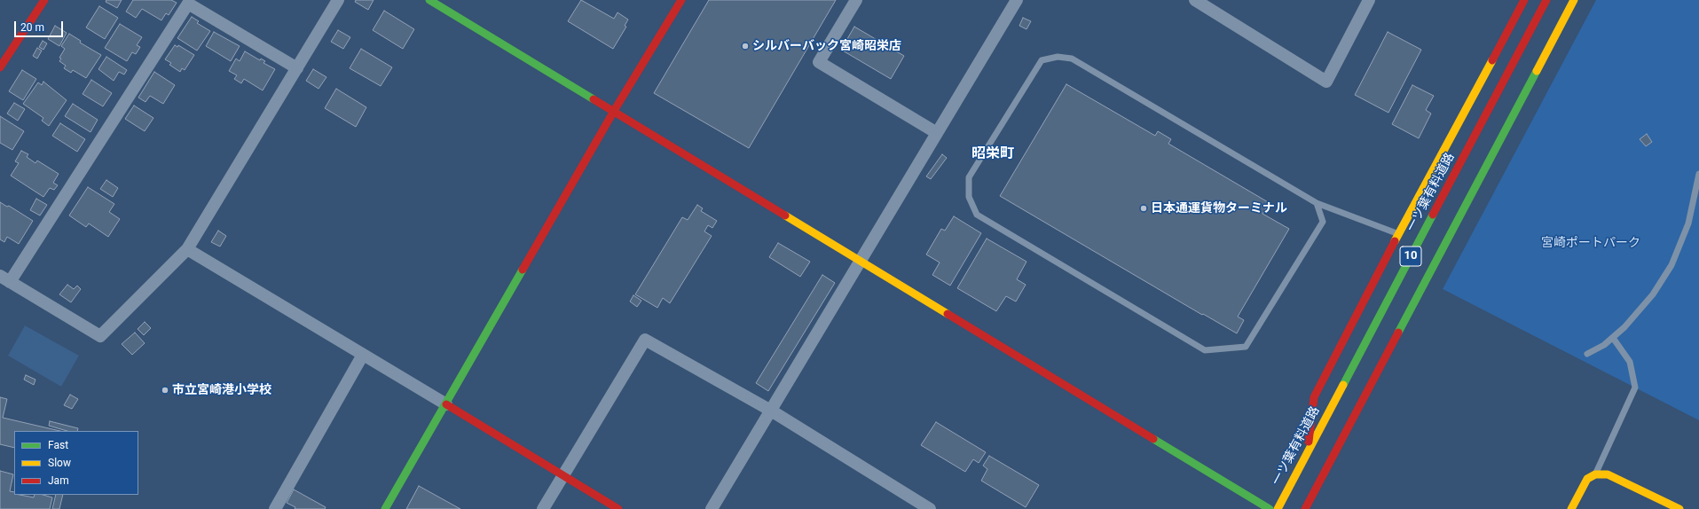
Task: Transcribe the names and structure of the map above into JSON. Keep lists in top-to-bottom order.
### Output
{
  "streets": {
    "street": ["一ツ葉有料道路", "10"]
  },
  "districts": ["昭栄町"],
  "parks": ["宮崎ポートパーク"],
  "places": ["シルバーバック宮崎昭栄店", "日本通運貨物ターミナル", "市立宮崎港小学校"],
  "legend": ["Fast", "Slow", "Jam"],
  "scale_bar": "20 m"
}
